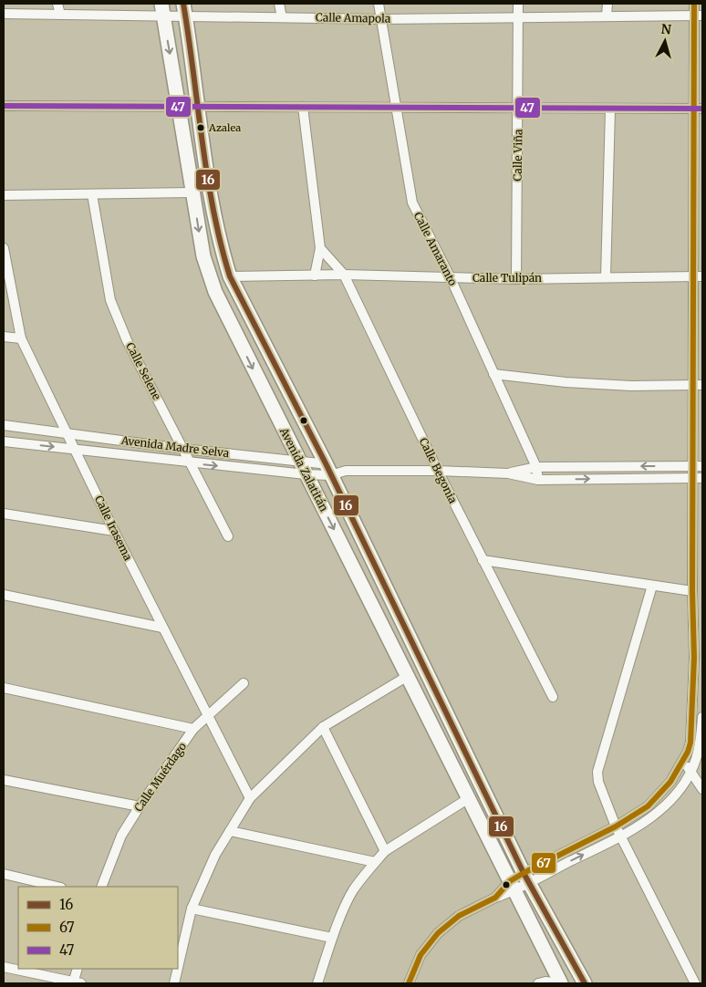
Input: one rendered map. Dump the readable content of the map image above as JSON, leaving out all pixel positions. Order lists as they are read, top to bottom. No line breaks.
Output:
{"streets":{"street":["Calle Amapola","Calle Viña","Calle Amaranto","Calle Tulipán","Calle Selene","Avenida Madre Selva","Avenida Zalatitán","Calle Begonia","Calle Irasema","Calle Muérdago"]},"crossings":[["Calle Amapola","Calle Viña"],["Calle Amapola","Calle Amaranto"],["Calle Amapola","Avenida Zalatitán"],["Calle Viña","Calle Tulipán"],["Calle Amaranto","Calle Tulipán"],["Calle Amaranto","Avenida Madre Selva"],["Calle Tulipán","Avenida Zalatitán"],["Calle Tulipán","Calle Begonia"],["Calle Selene","Avenida Madre Selva"],["Avenida Madre Selva","Avenida Zalatitán"],["Avenida Madre Selva","Calle Begonia"],["Avenida Madre Selva","Calle Irasema"],["Calle Irasema","Calle Muérdago"]],"places":["Azalea"],"lines":["transit line 16","transit line 67","transit line 47"],"legend":["16","67","47"],"north":"top"}
